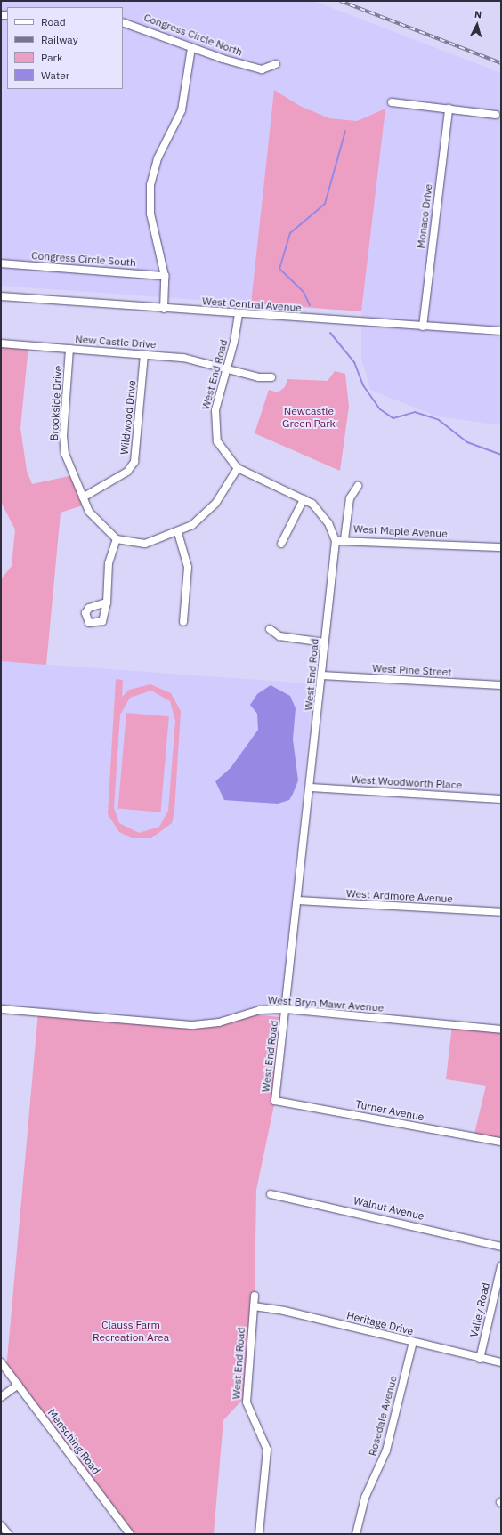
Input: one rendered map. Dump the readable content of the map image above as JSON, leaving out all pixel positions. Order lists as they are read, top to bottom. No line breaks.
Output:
{"streets":{"street":["Congress Circle North","Monaco Drive","Congress Circle South","West Central Avenue","New Castle Drive","West End Road","Brookside Drive","Wildwood Drive","West Maple Avenue","West Pine Street","West Woodworth Place","West Ardmore Avenue","West Bryn Mawr Avenue","Turner Avenue","Walnut Avenue","Valley Road","Heritage Drive","Rosedale Avenue","Mensching Road"]},"crossings":[["Monaco Drive","West Central Avenue"],["West Central Avenue","West End Road"],["New Castle Drive","West End Road"],["New Castle Drive","Brookside Drive"],["New Castle Drive","Wildwood Drive"],["West End Road","West Maple Avenue"],["West End Road","West Pine Street"],["West End Road","West Woodworth Place"],["West End Road","West Ardmore Avenue"],["West End Road","West Bryn Mawr Avenue"],["West End Road","Turner Avenue"],["West End Road","Heritage Drive"],["Brookside Drive","Wildwood Drive"],["Valley Road","Heritage Drive"],["Heritage Drive","Rosedale Avenue"]],"parks":["Newcastle Green Park","Clauss Farm Recreation Area"],"legend":["Road","Railway","Park","Water"],"north":"top"}
